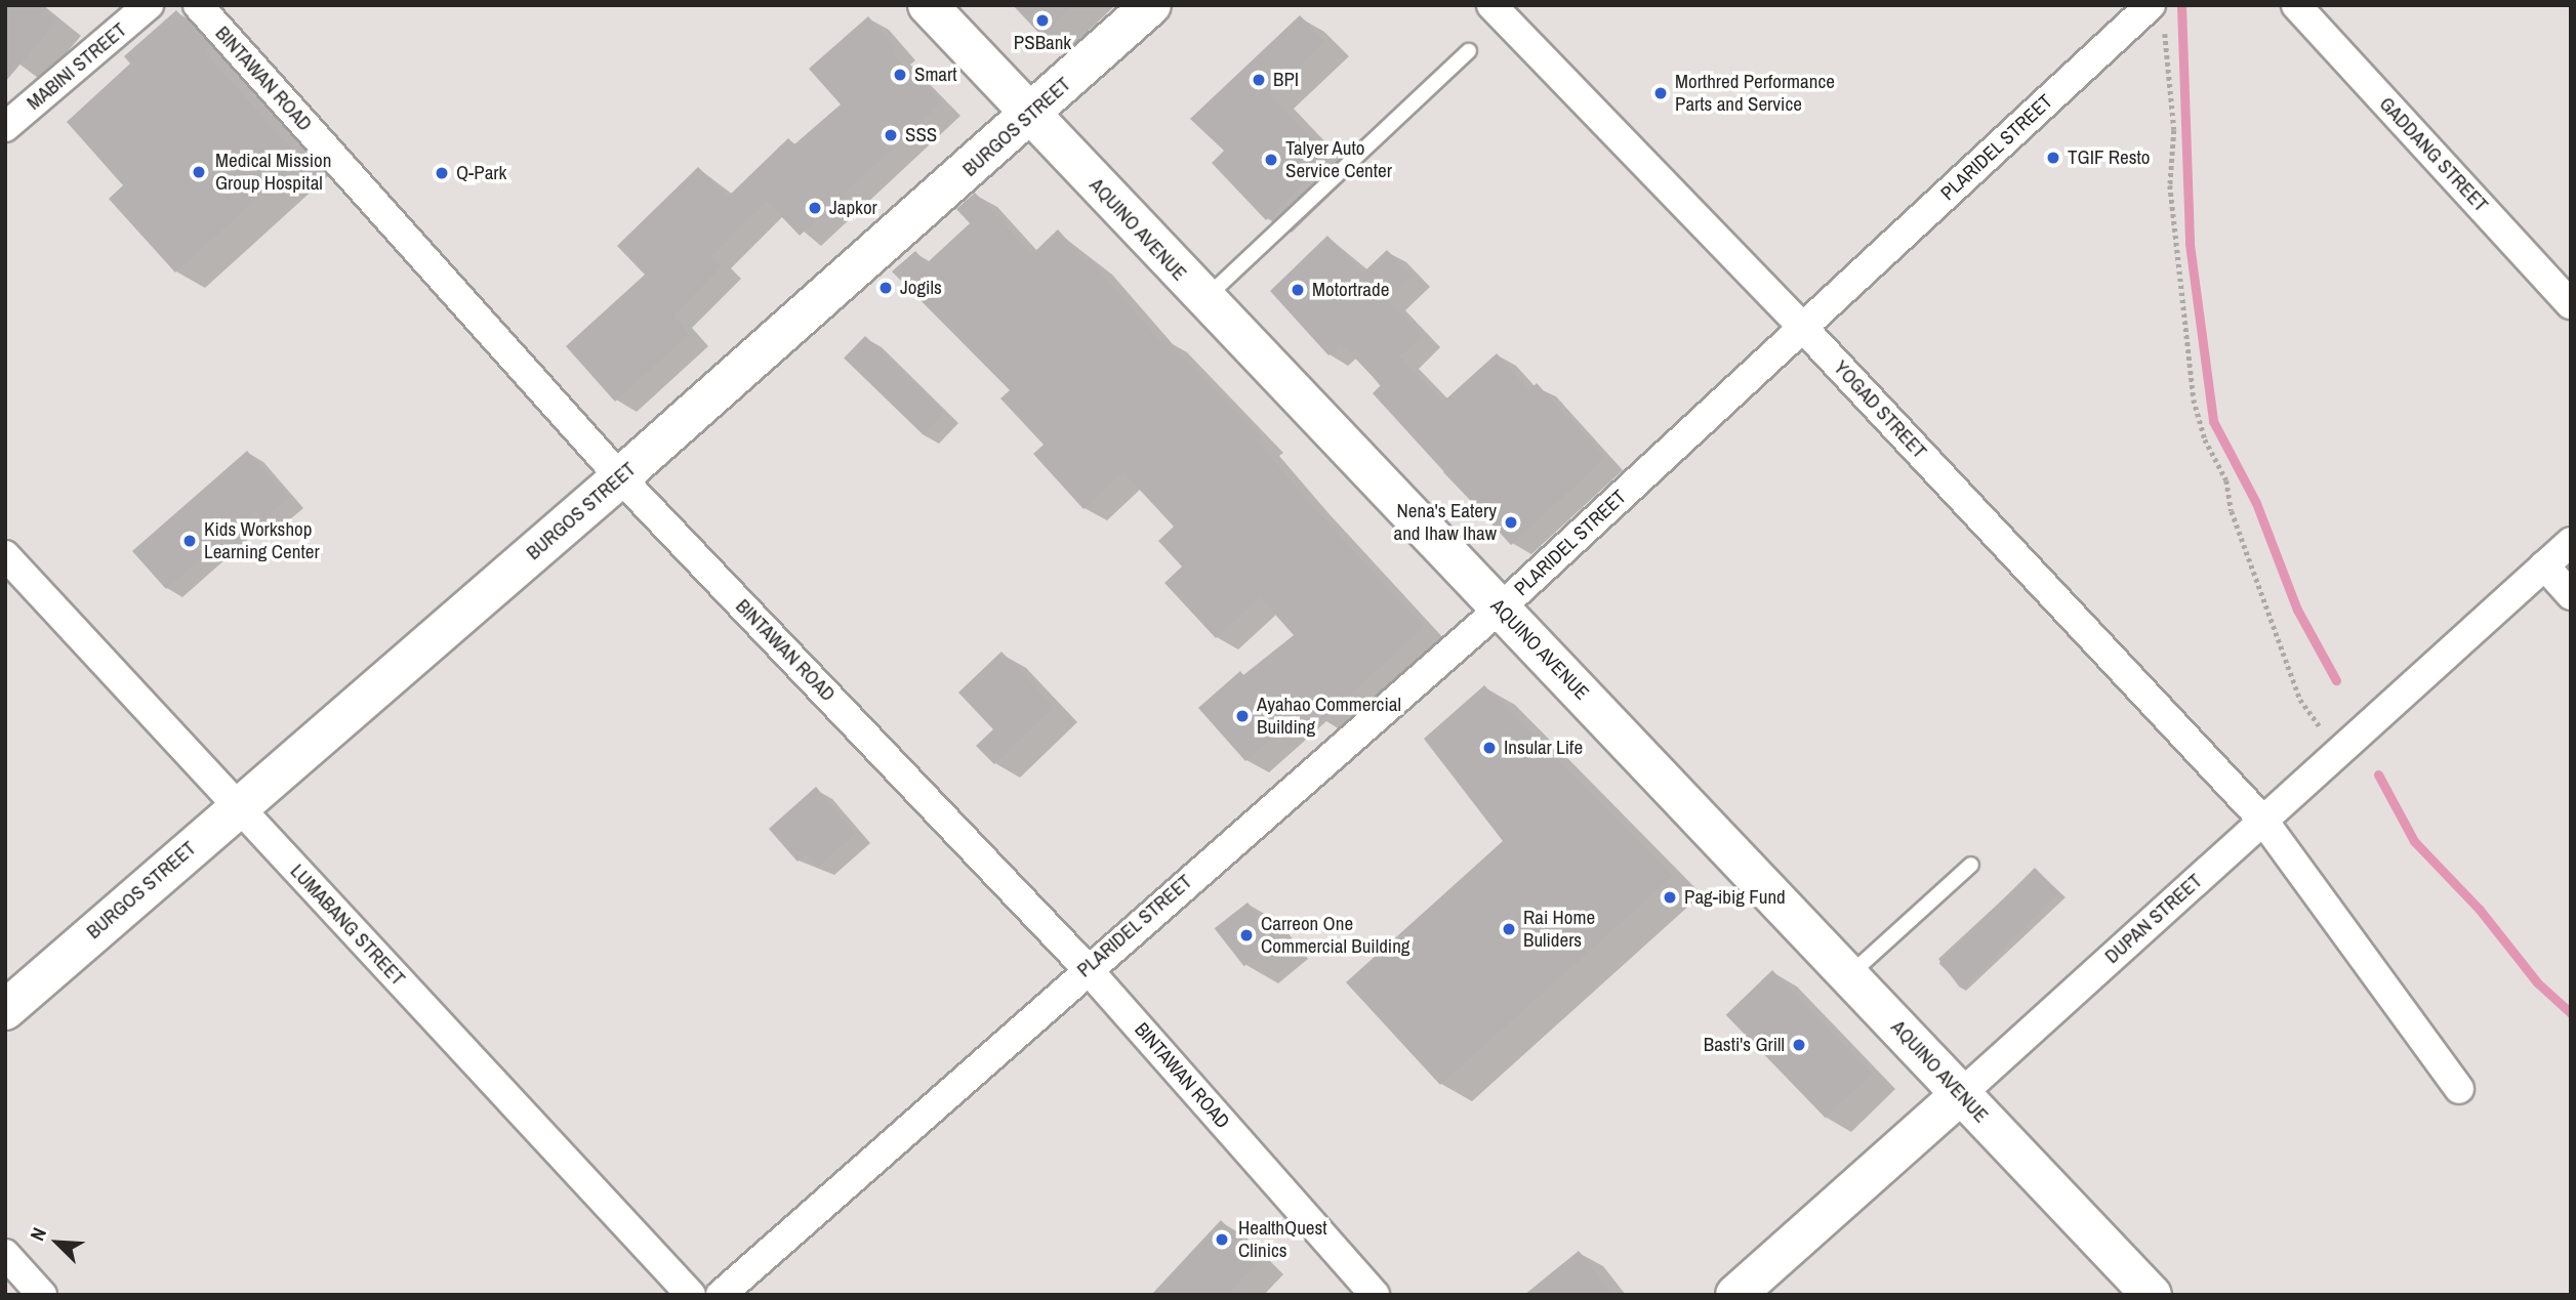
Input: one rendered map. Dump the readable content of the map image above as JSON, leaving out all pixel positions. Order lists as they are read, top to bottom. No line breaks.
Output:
{"streets":{"main road":["BURGOS STREET","AQUINO AVENUE","DUPAN STREET"],"street":["MABINI STREET","BINTAWAN ROAD","PLARIDEL STREET","GADDANG STREET","YOGAD STREET","LUMABANG STREET"]},"crossings":[["BINTAWAN ROAD","BURGOS STREET"],["BINTAWAN ROAD","PLARIDEL STREET"],["BURGOS STREET","AQUINO AVENUE"],["BURGOS STREET","LUMABANG STREET"],["PLARIDEL STREET","AQUINO AVENUE"],["PLARIDEL STREET","YOGAD STREET"],["AQUINO AVENUE","DUPAN STREET"],["YOGAD STREET","DUPAN STREET"]],"places":["PSBank","Smart","BPI","Morthred Performance Parts and Service","SSS","TGIF Resto","Talyer Auto Service Center","Medical Mission Group Hospital","Q-Park","Japkor","Jogils","Motortrade","Nena's Eatery and Ihaw Ihaw","Kids Workshop Learning Center","Ayahao Commercial Building","Insular Life","Pag-ibig Fund","Rai Home Buliders","Carreon One Commercial Building","Basti's Grill","HealthQuest Clinics"],"north":"top left"}
